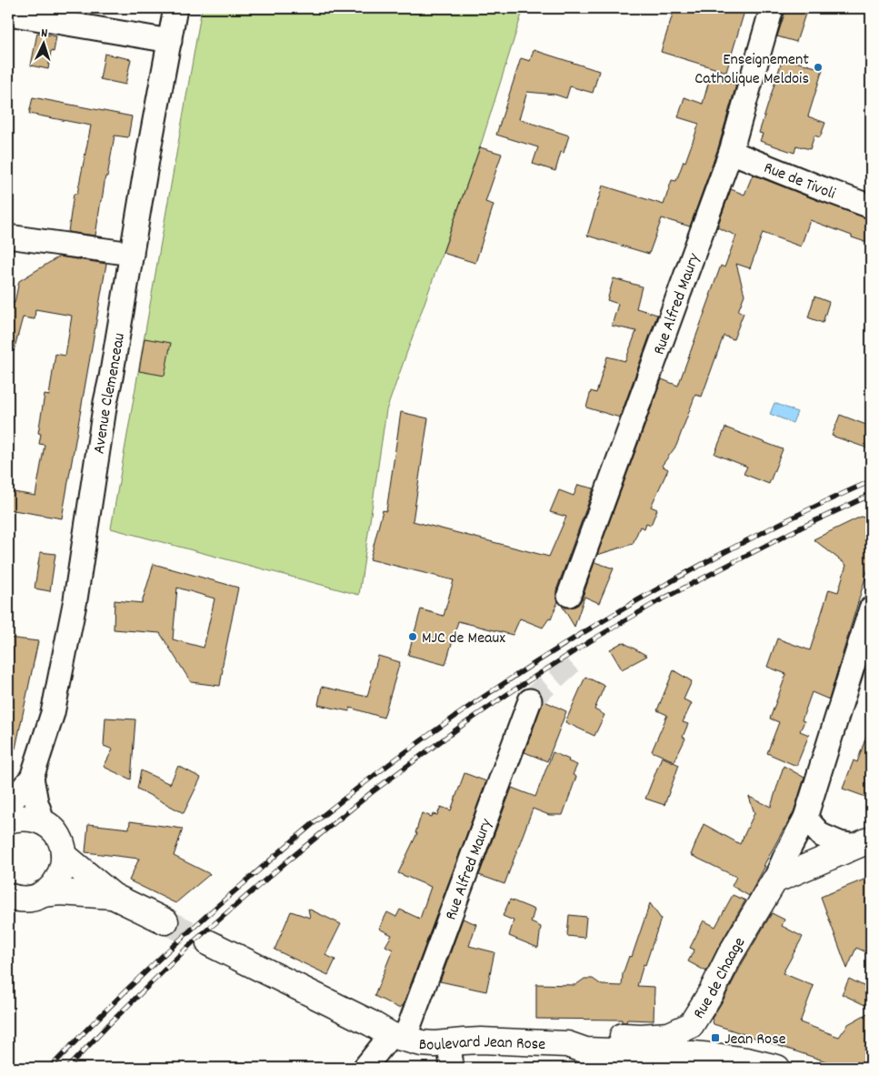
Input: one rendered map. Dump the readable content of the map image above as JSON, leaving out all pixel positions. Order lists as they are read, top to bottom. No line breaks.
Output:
{"streets":{"main road":["Rue de Chaage","Boulevard Jean Rose"],"street":["Rue de Tivoli","Rue Alfred Maury","Avenue Clemenceau"]},"crossings":[["Rue de Tivoli","Rue Alfred Maury"],["Rue Alfred Maury","Boulevard Jean Rose"],["Rue de Chaage","Boulevard Jean Rose"]],"places":{"other":["Enseignement Catholique Meldois","MJC de Meaux"],"transit":["Jean Rose"]},"north":"top"}
